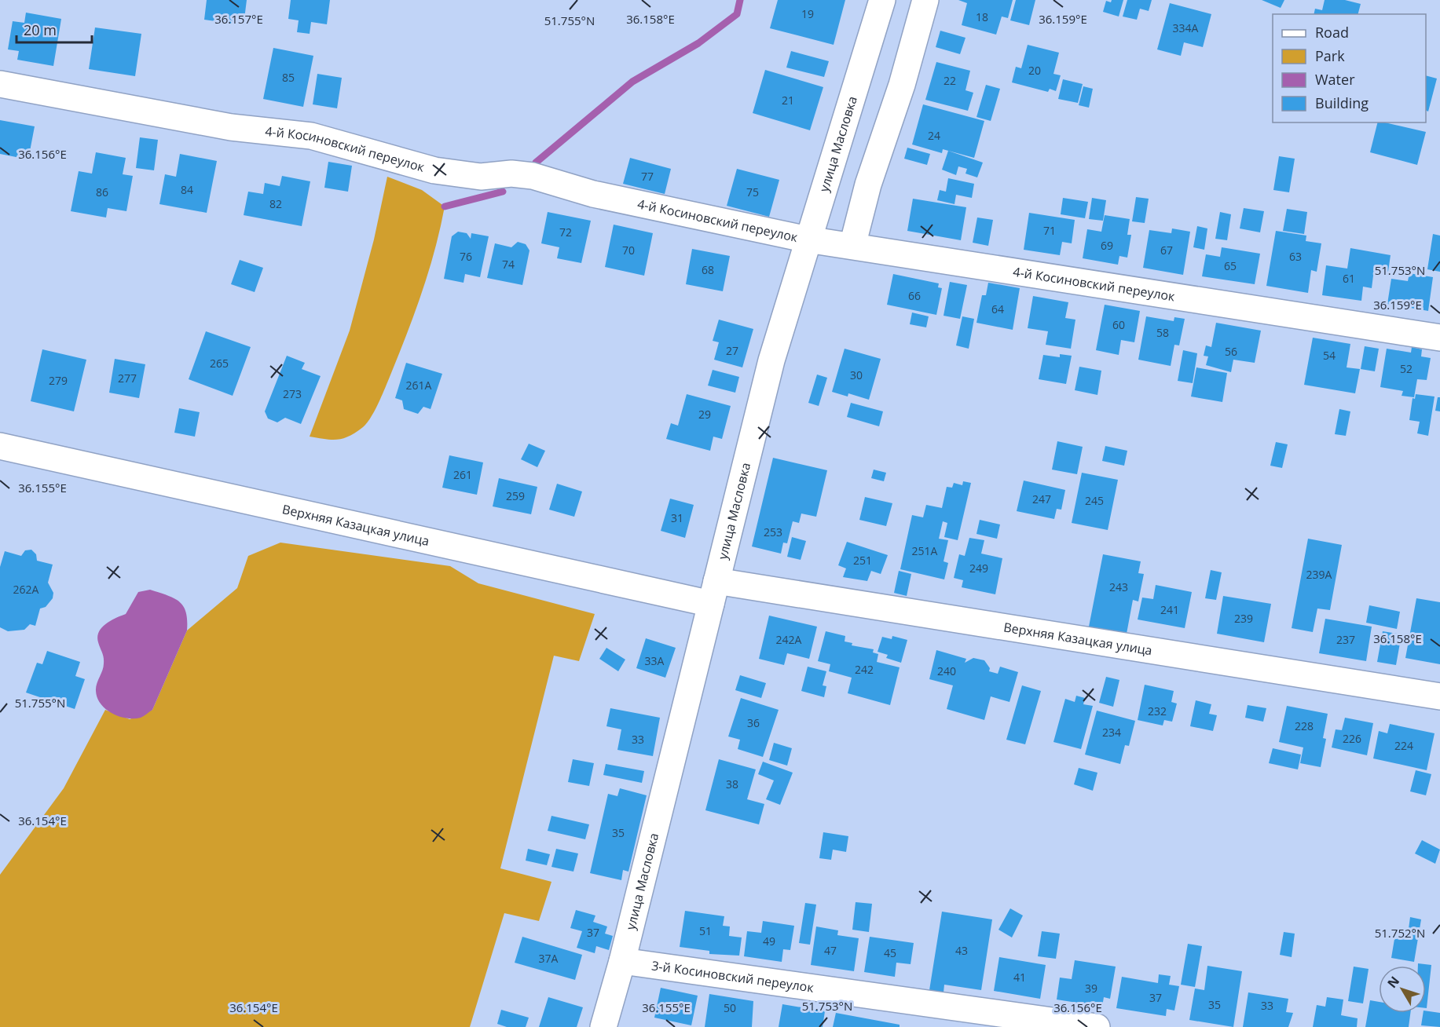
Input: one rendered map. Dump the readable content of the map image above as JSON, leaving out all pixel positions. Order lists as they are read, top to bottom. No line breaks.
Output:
{"streets":{"street":["улица Масловка","4-й Косиновский переулок","Верхняя Казацкая улица","3-й Косиновский переулок"]},"crossings":[["улица Масловка","4-й Косиновский переулок"],["улица Масловка","Верхняя Казацкая улица"],["улица Масловка","3-й Косиновский переулок"]],"house_numbers":["19","18","334А","20","85","22","21","24","77","84","86","75","82","71","72","69","70","67","76","63","74","65","68","61","66","64","60","58","27","56","54","265","52","30","277","279","261А","273","29","261","259","247","245","31","253","251А","251","249","239А","243","262А","241","239","242А","237","33А","242","240","232","36","228","234","226","33","224","38","35","51","37","49","47","43","45","37А","41","39","37","35","33","50"],"legend":["Road","Park","Water","Building"],"scale_bar":"20 m","north":"top left","coordinates":["36.159°E","36.157°E","36.158°E","51.755°N","36.156°E","51.753°N","36.155°E","36.154°E","51.752°N"]}
